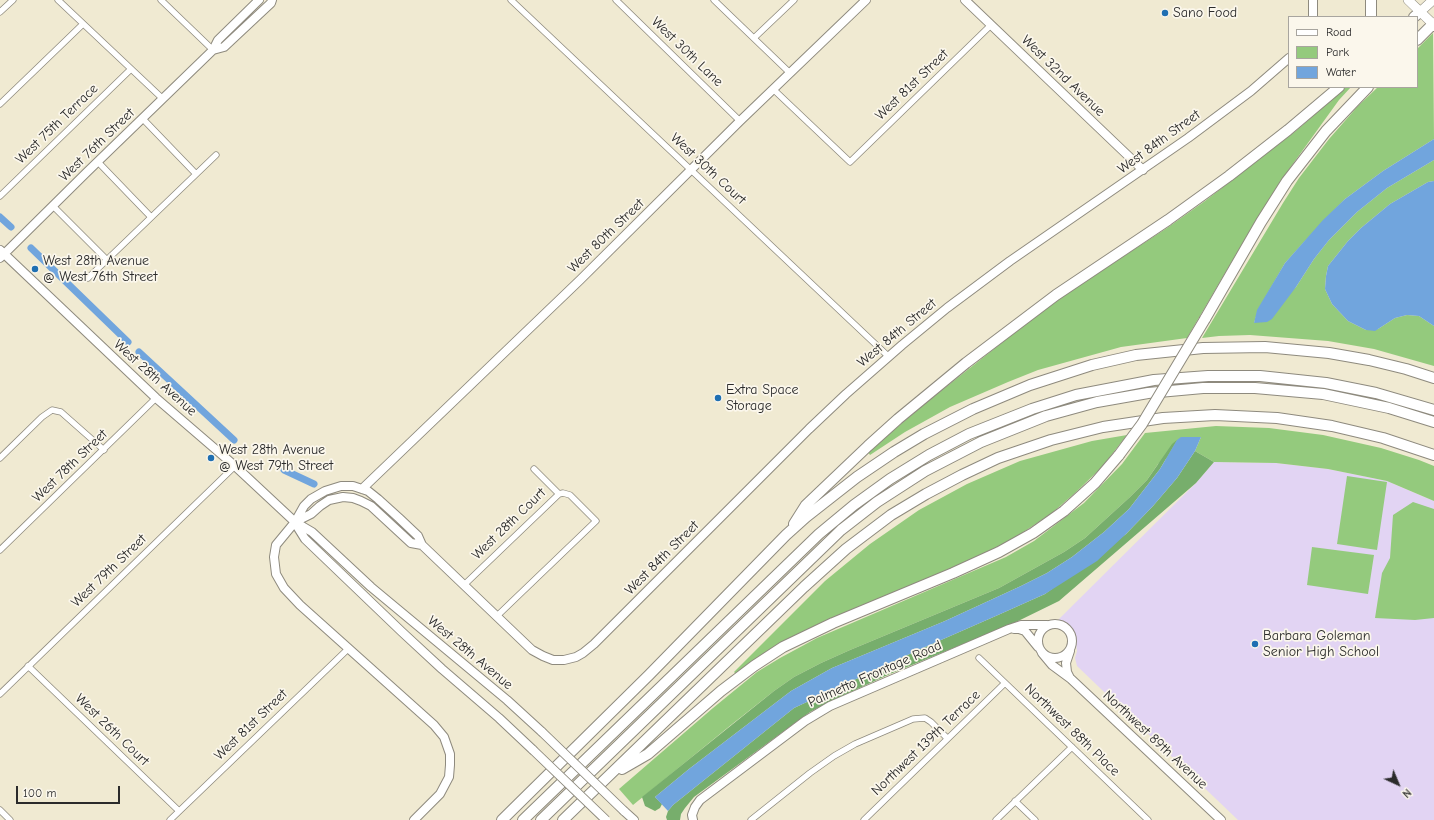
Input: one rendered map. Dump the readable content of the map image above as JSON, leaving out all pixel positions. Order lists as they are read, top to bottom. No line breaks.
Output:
{"streets":{"street":["West 30th Lane","West 32nd Avenue","West 81st Street","West 75th Terrace","West 84th Street","West 76th Street","West 30th Court","West 80th Street","West 28th Avenue","West 78th Street","West 28th Court","West 79th Street","Palmetto Frontage Road","West 26th Court","Northwest 88th Place","Northwest 89th Avenue","Northwest 139th Terrace"]},"crossings":[["West 30th Lane","West 80th Street"],["West 32nd Avenue","West 81st Street"],["West 32nd Avenue","West 84th Street"],["West 81st Street","West 80th Street"],["West 81st Street","West 26th Court"],["West 84th Street","West 30th Court"],["West 84th Street","West 28th Court"],["West 76th Street","West 28th Avenue"],["West 30th Court","West 80th Street"],["West 28th Avenue","West 78th Street"],["West 28th Avenue","West 79th Street"],["West 79th Street","West 26th Court"],["Palmetto Frontage Road","Northwest 89th Avenue"],["Northwest 88th Place","Northwest 139th Terrace"]],"places":["Sano Food","West 28th Avenue @ West 76th Street","Extra Space Storage","West 28th Avenue @ West 79th Street","Barbara Goleman Senior High School"],"legend":["Road","Park","Water"],"scale_bar":"100 m","north":"bottom right"}
